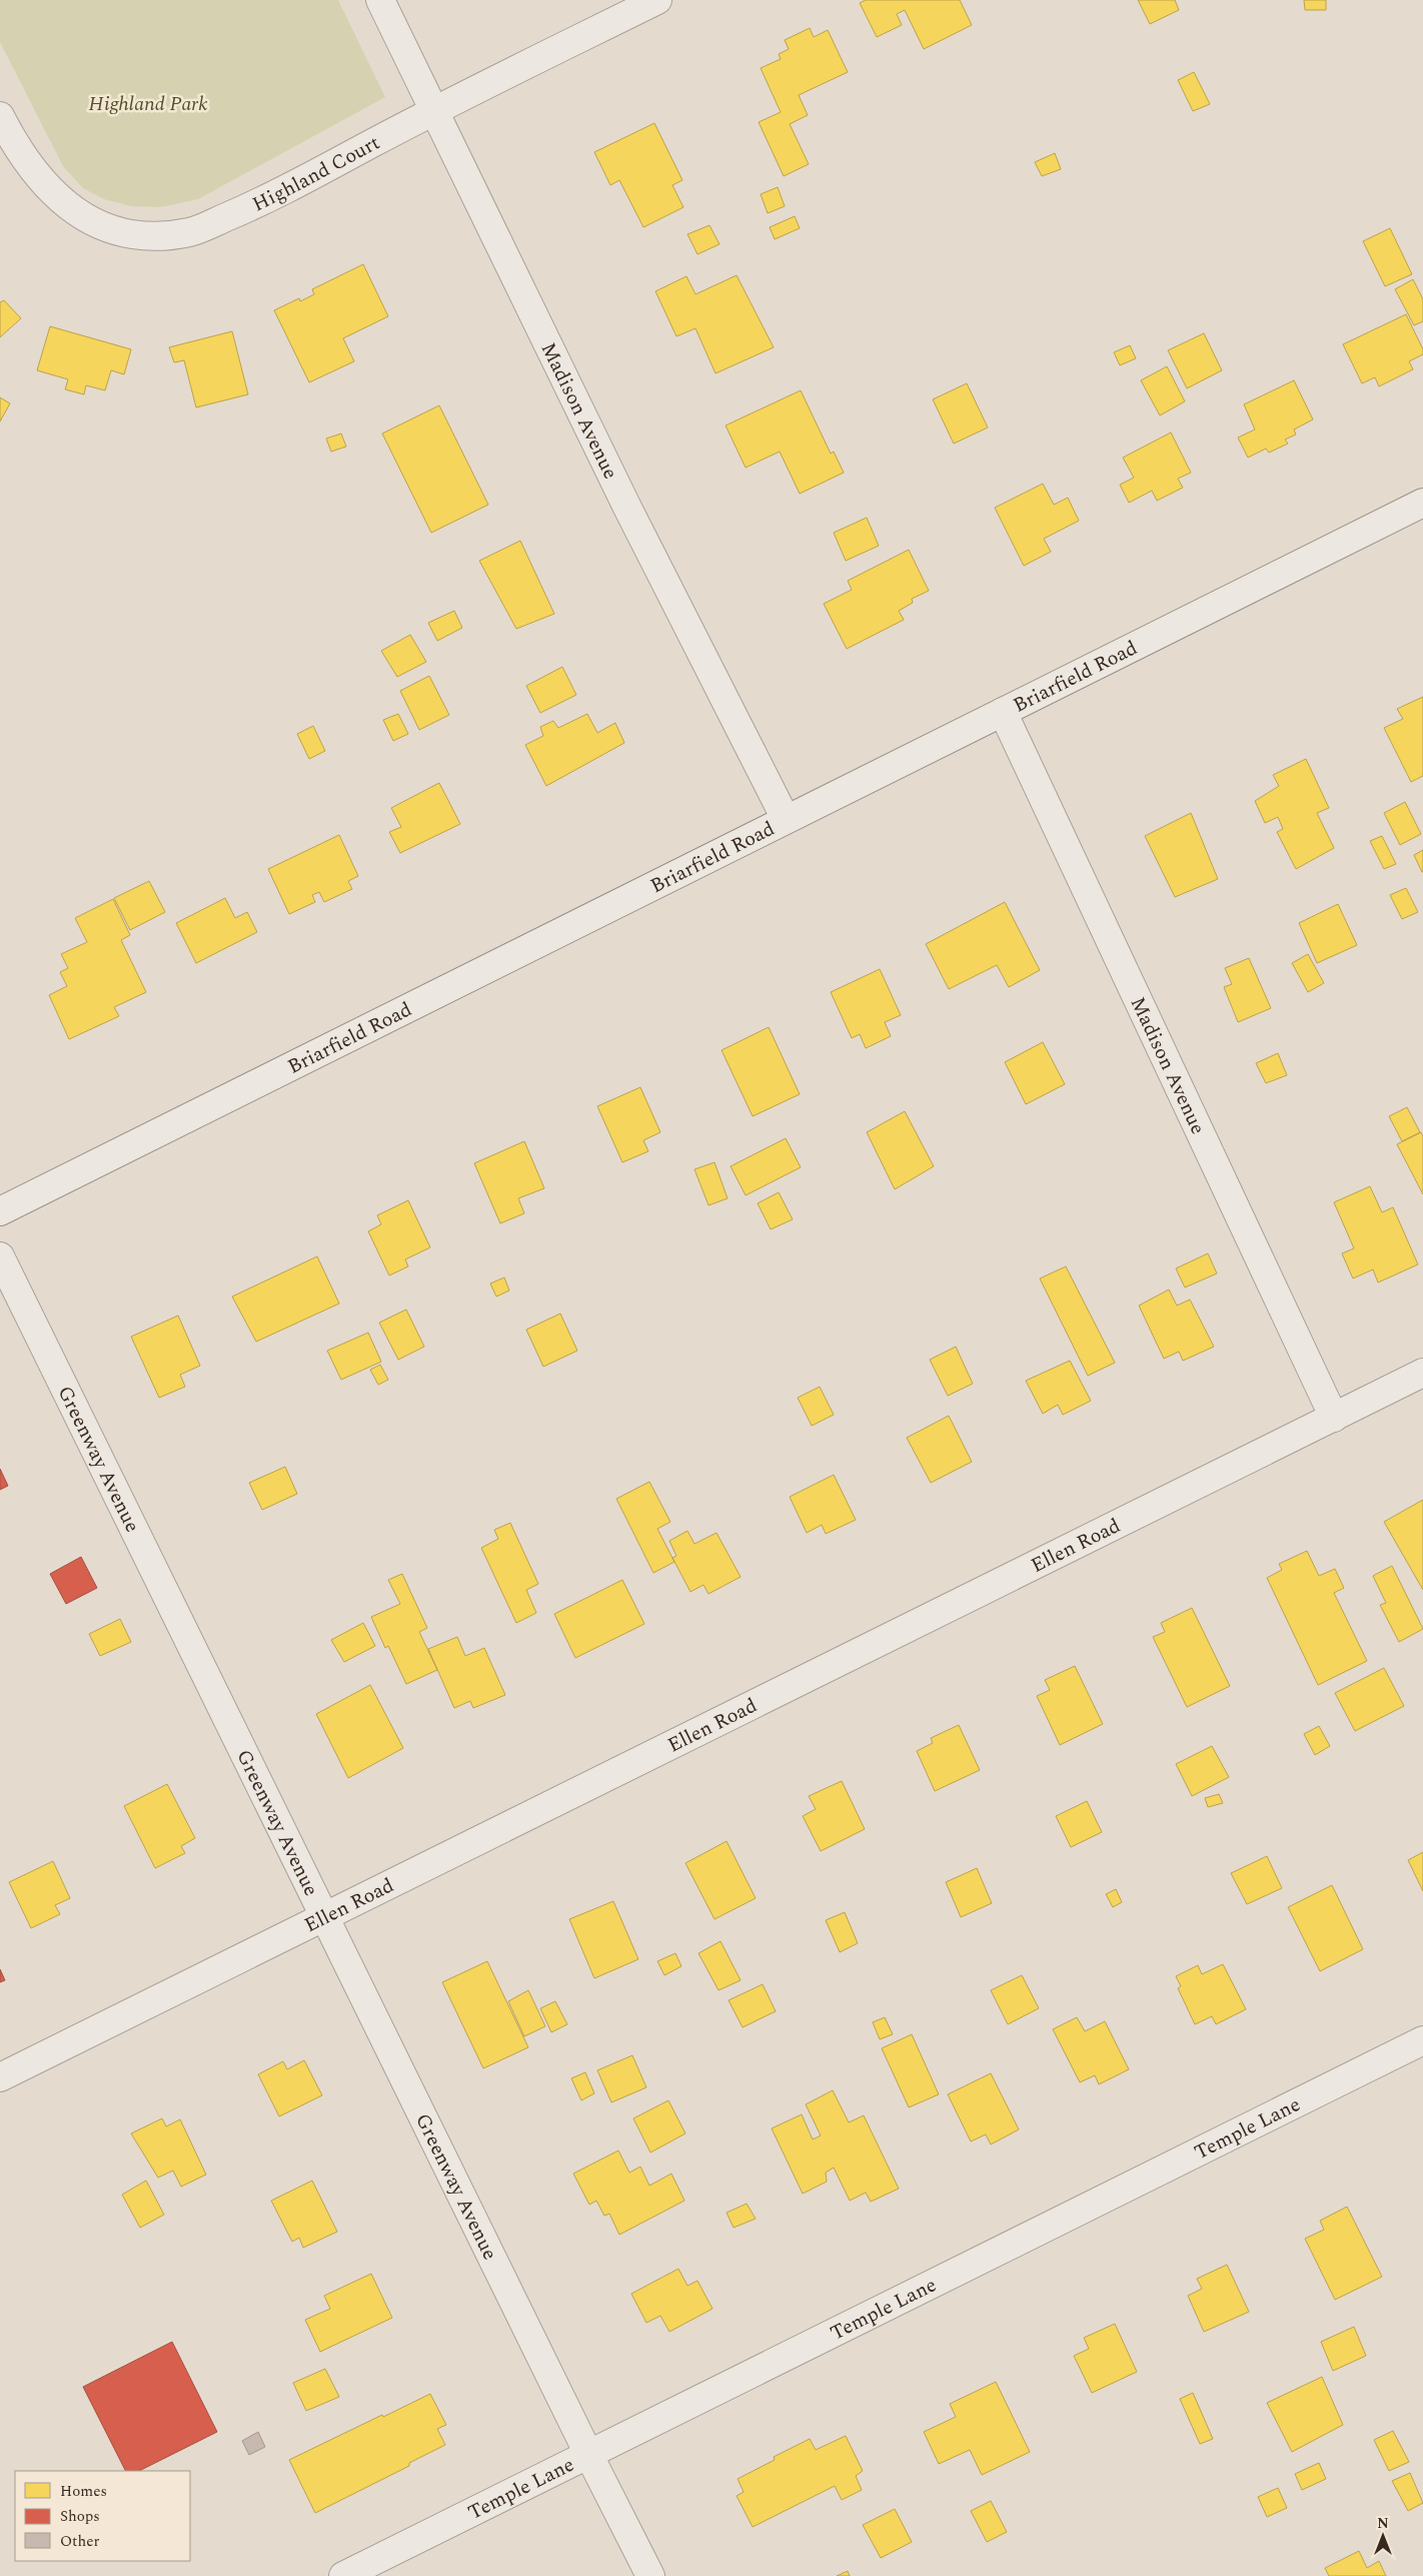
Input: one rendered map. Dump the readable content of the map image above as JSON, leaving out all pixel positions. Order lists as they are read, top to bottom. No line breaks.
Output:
{"streets":{"street":["Highland Court","Madison Avenue","Briarfield Road","Greenway Avenue","Ellen Road","Temple Lane"]},"crossings":[["Highland Court","Madison Avenue"],["Madison Avenue","Briarfield Road"],["Madison Avenue","Ellen Road"],["Greenway Avenue","Ellen Road"],["Greenway Avenue","Temple Lane"]],"parks":["Highland Park"],"legend":["Homes","Shops","Other"],"north":"top"}
